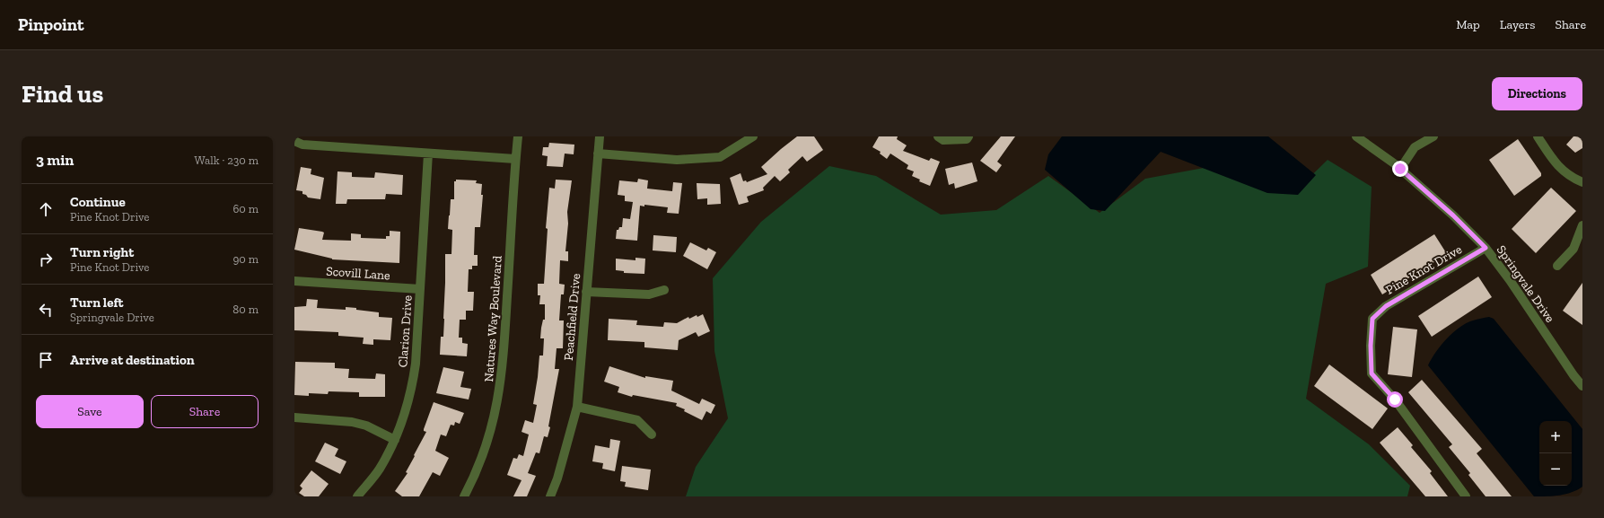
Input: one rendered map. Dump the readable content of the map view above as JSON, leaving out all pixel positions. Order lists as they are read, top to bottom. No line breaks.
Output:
{"streets":{"street":["Pine Knot Drive","Scovill Lane","Springvale Drive","Peachfield Drive","Natures Way Boulevard","Clarion Drive"]},"crossings":[["Pine Knot Drive","Springvale Drive"],["Scovill Lane","Clarion Drive"]],"page":{"header":"Pinpoint","nav":["Map","Layers","Share"],"buttons":["Directions",["Save","Share"]],"title":"Find us","heading":["3 min","Walk · 230 m"],"list":[["Continue","Pine Knot Drive","60 m"],["Turn right","Pine Knot Drive","90 m"],["Turn left","Springvale Drive","80 m"],"Arrive at destination"],"map_buttons":["+","−"]}}
